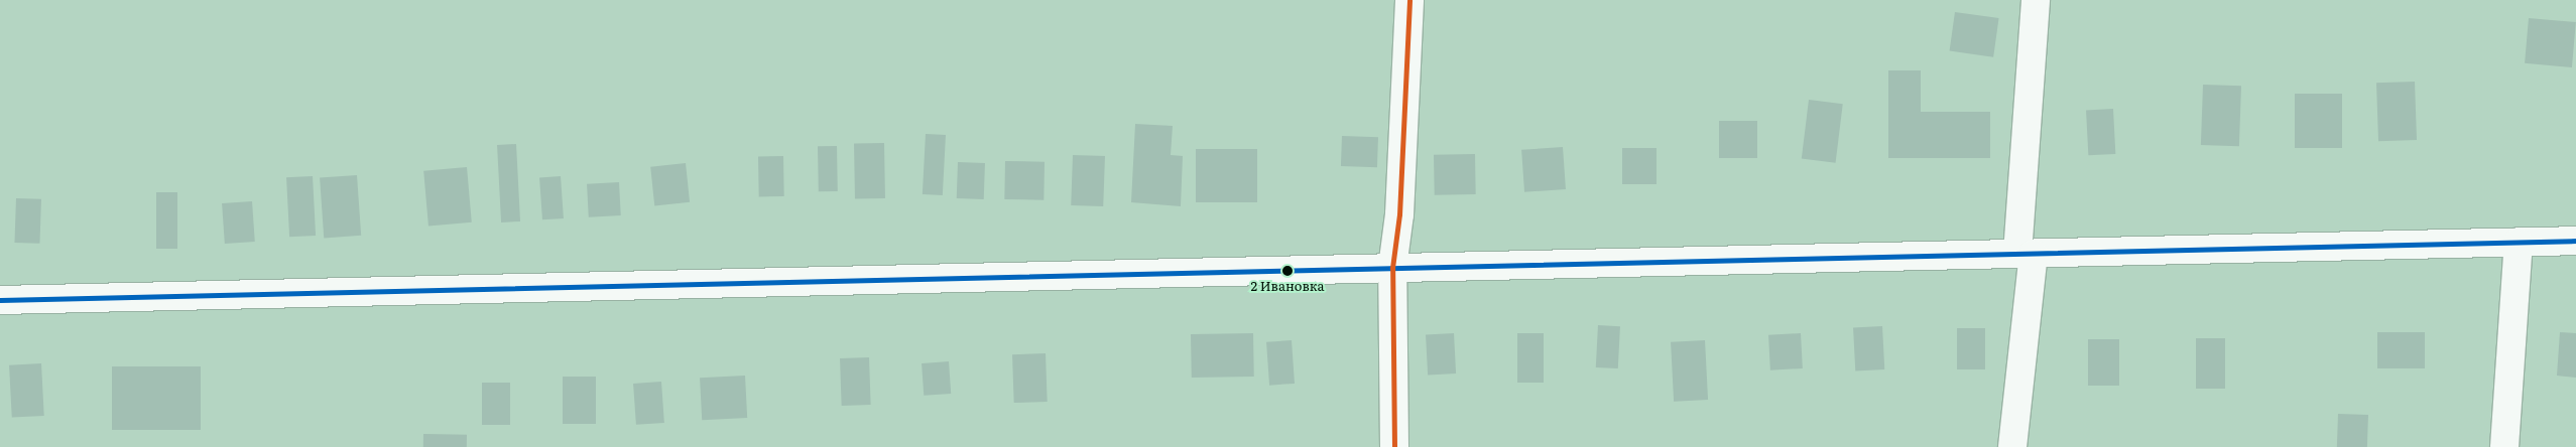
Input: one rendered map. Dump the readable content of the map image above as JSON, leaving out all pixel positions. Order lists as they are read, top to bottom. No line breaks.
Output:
{"places":["2 Ивановка"]}
